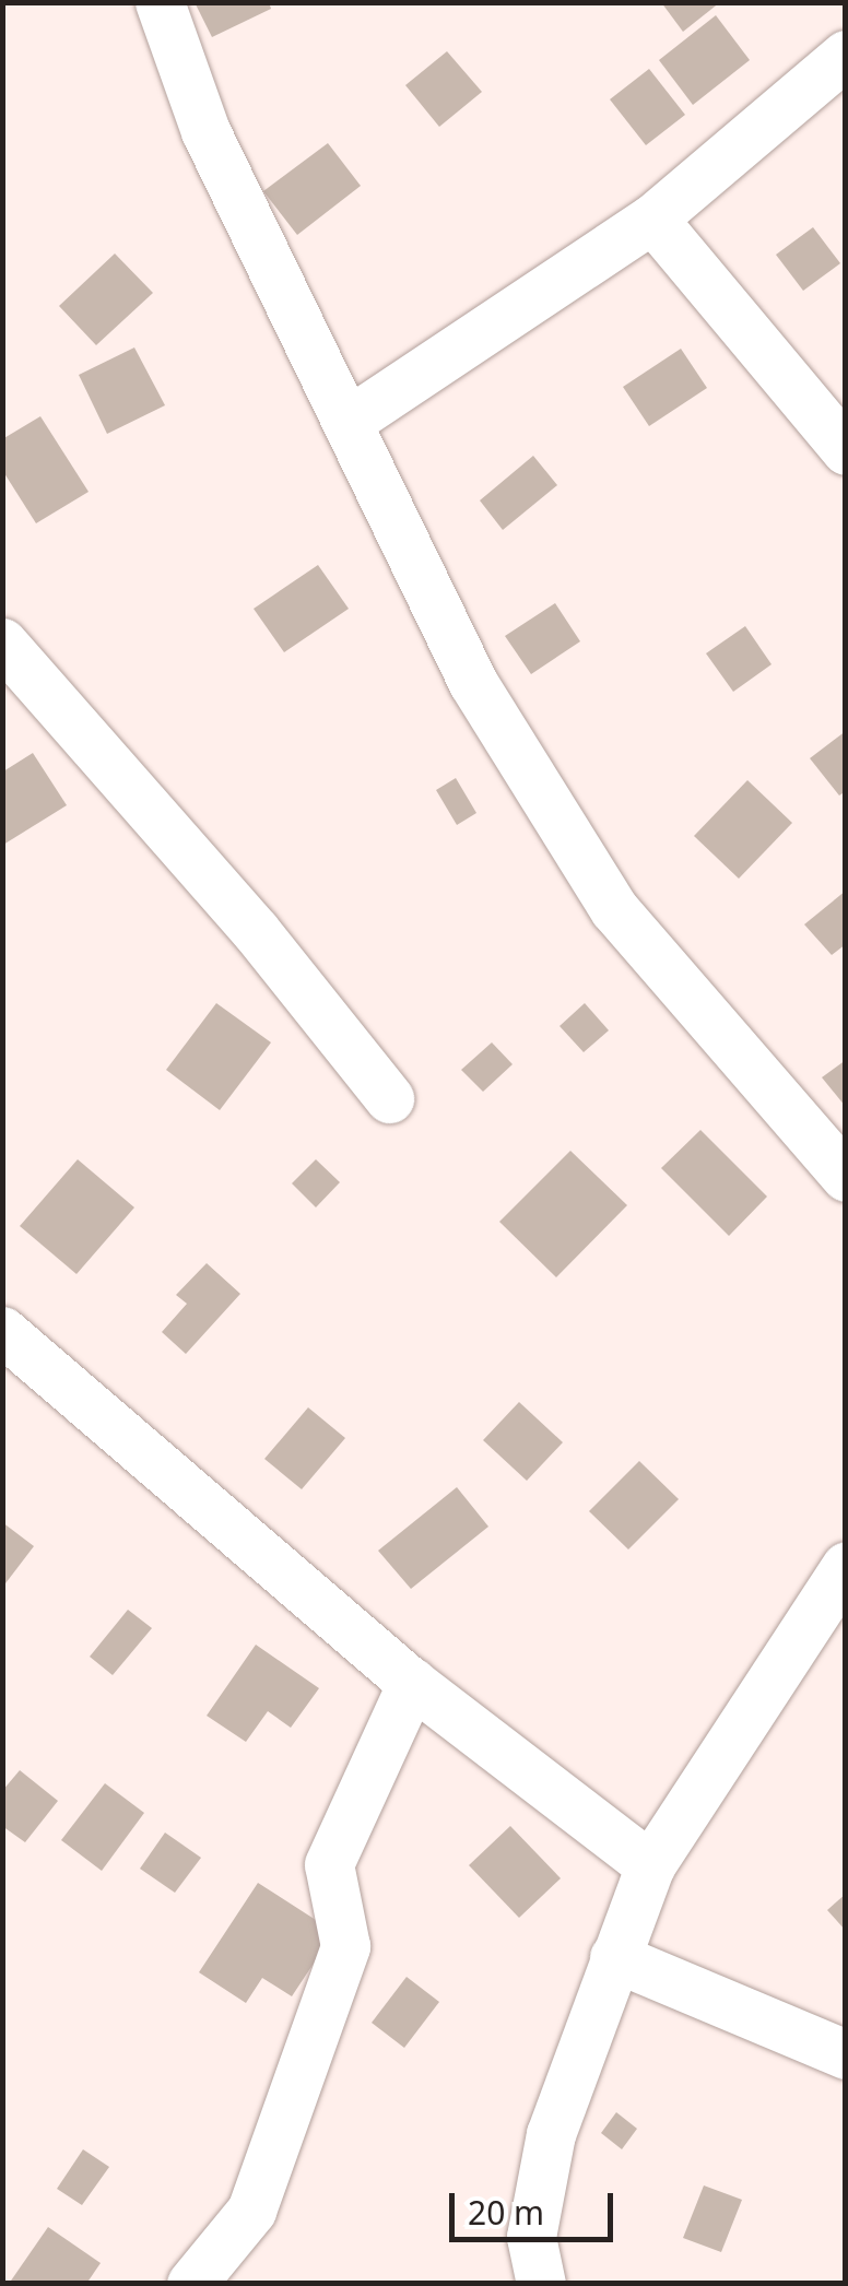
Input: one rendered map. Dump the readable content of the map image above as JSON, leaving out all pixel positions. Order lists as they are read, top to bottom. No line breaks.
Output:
{"scale_bar":"20 m"}
